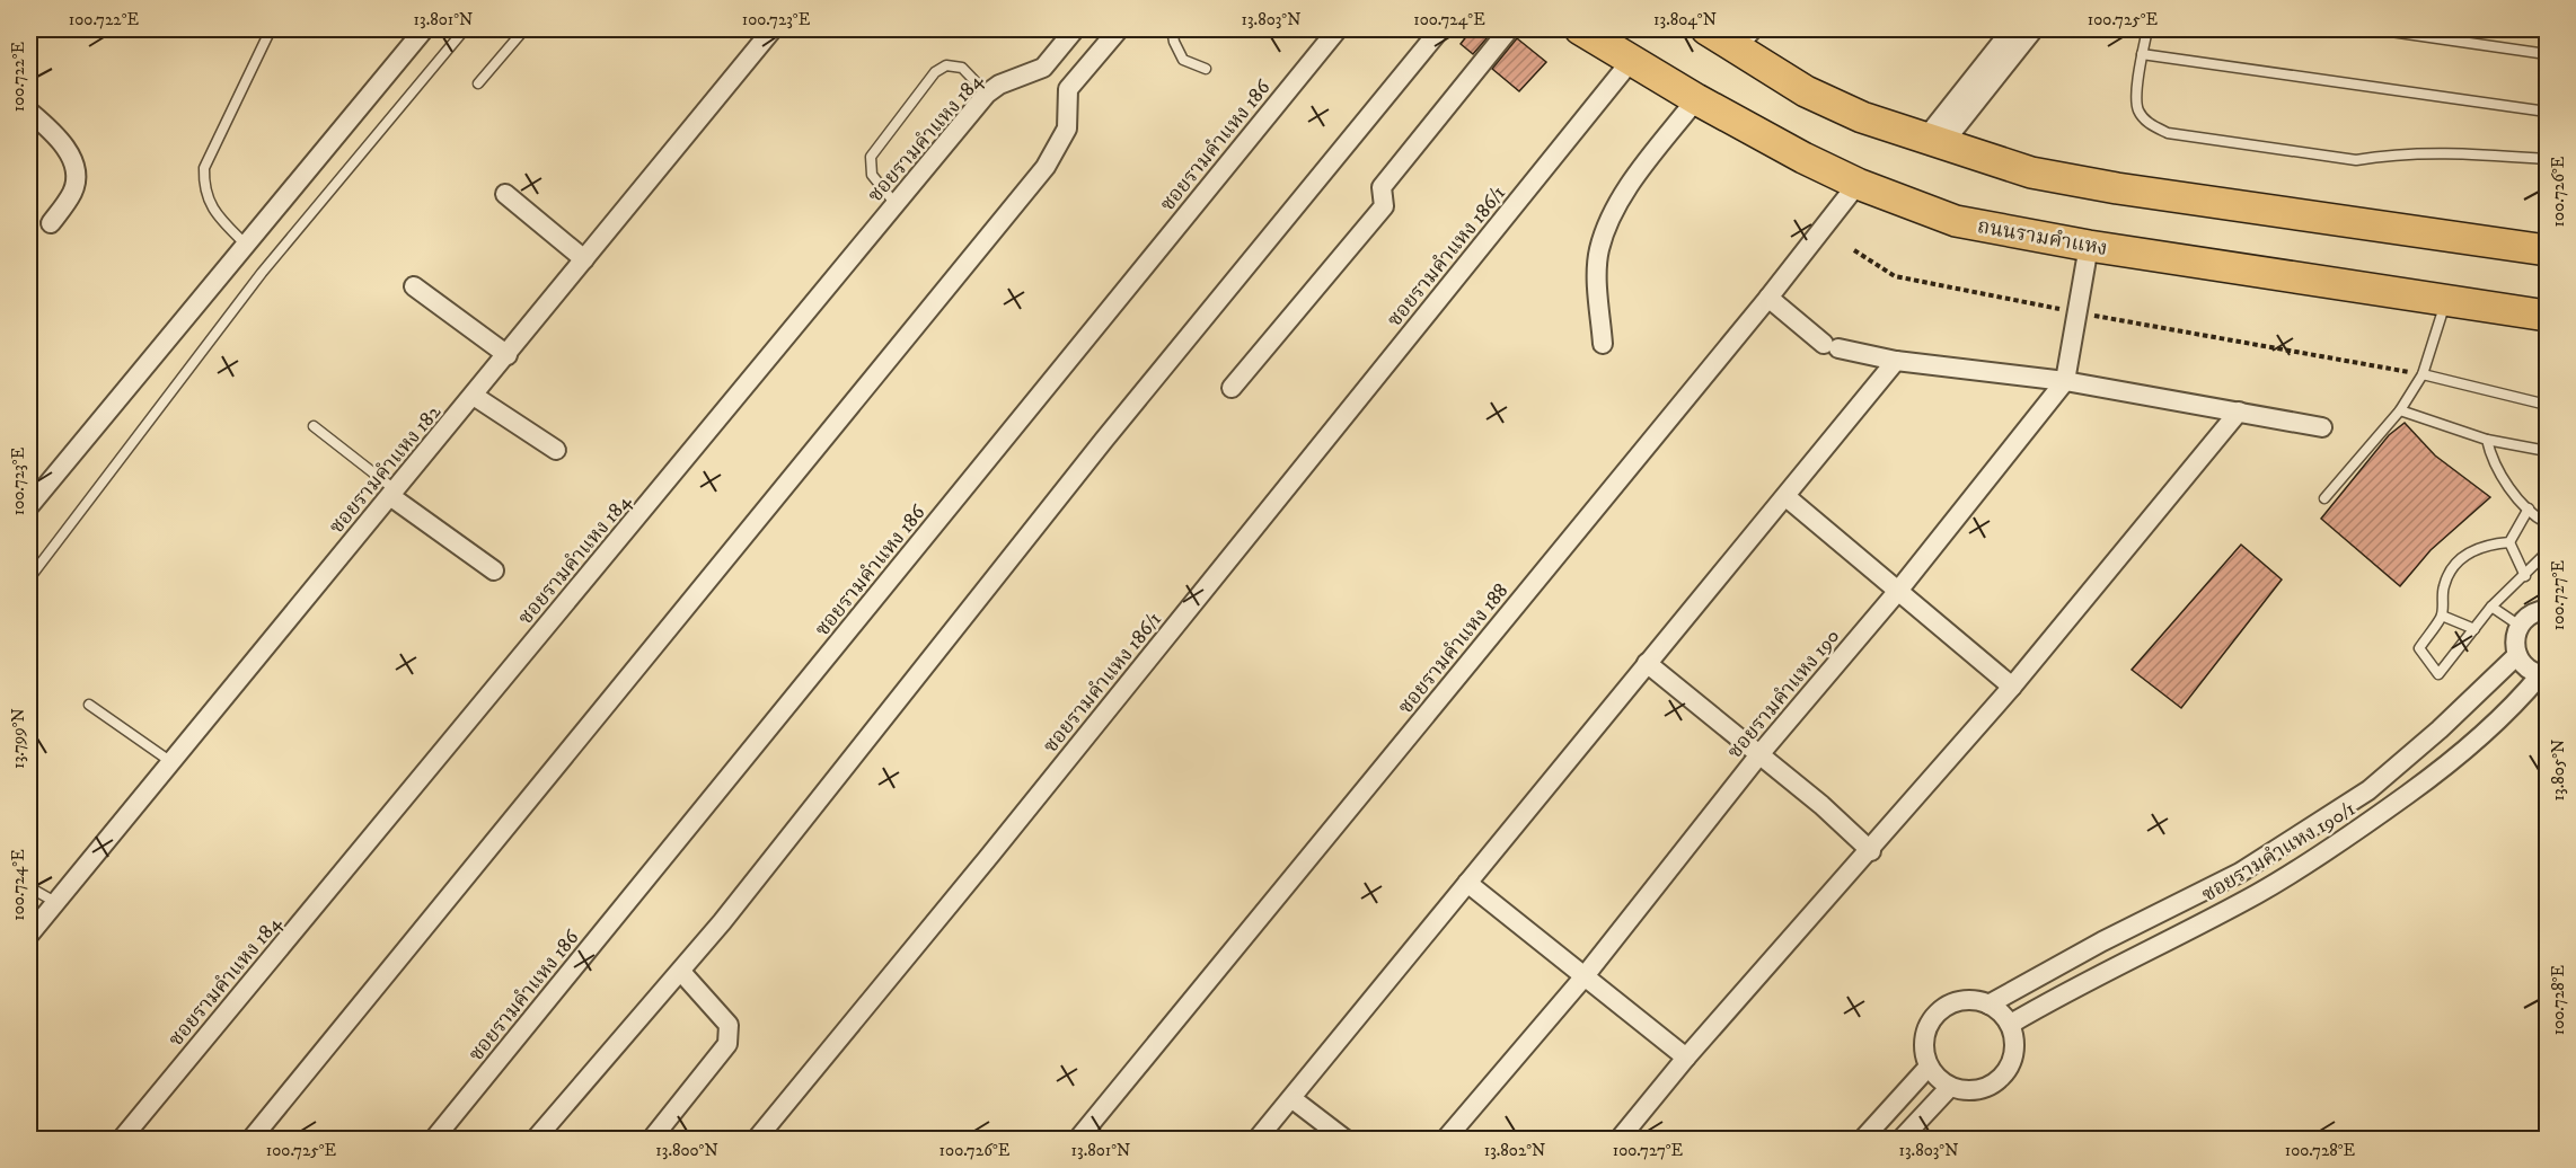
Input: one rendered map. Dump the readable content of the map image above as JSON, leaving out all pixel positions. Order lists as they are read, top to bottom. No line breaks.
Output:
{"streets":{"main road":["ถนนรามคำแหง"],"street":["ซอยรามคำแหง 184","ซอยรามคำแหง 186","ซอยรามคำแหง 186/1","ซอยรามคำแหง 182","ซอยรามคำแหง 188","ซอยรามคำแหง 190","ซอยรามคำแหง 190/1"]},"crossings":[["ถนนรามคำแหง","ซอยรามคำแหง 186/1"],["ถนนรามคำแหง","ซอยรามคำแหง 188"],["ถนนรามคำแหง","ซอยรามคำแหง 190"]],"coordinates":["100.722°E","13.801°N","100.723°E","13.803°N","100.724°E","13.804°N","100.725°E","100.726°E","100.727°E","13.799°N","13.805°N","100.728°E","13.800°N","13.802°N"]}
